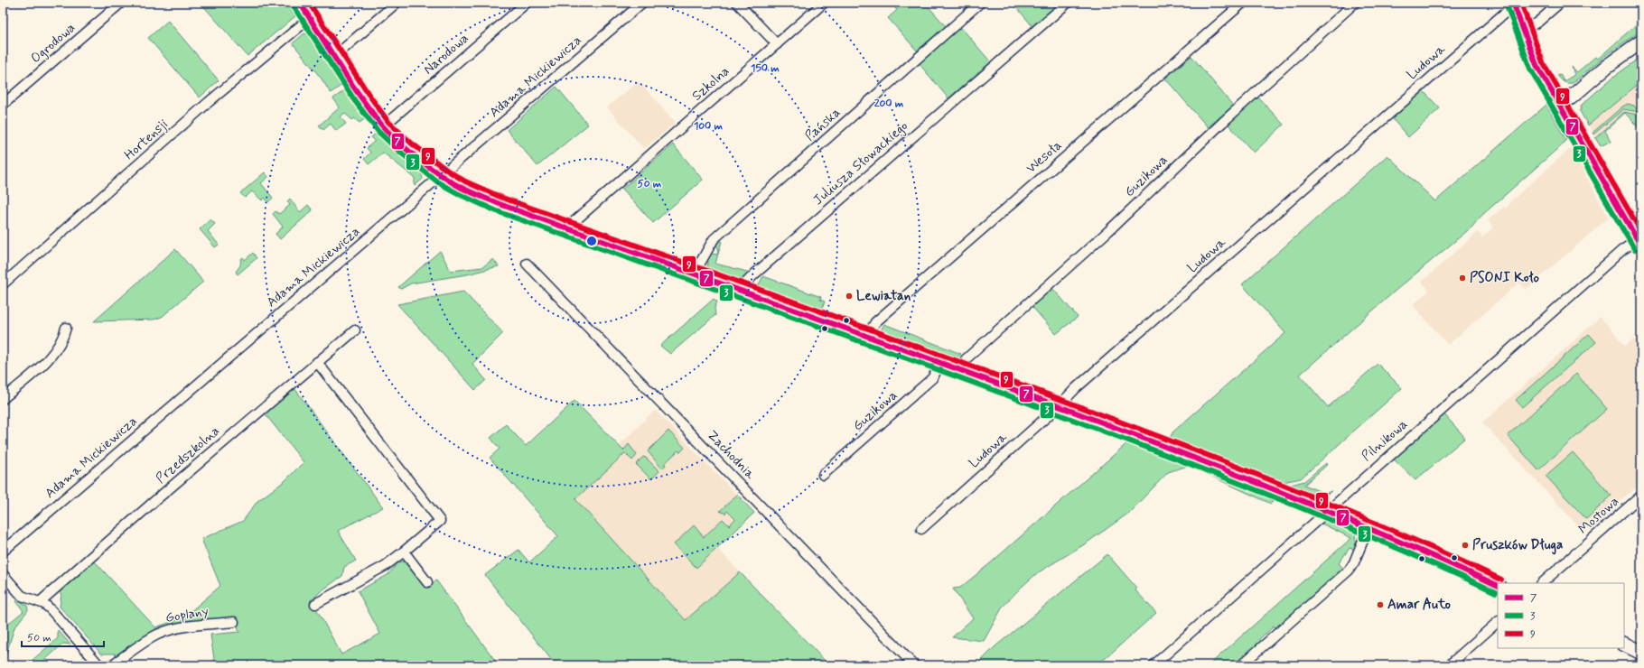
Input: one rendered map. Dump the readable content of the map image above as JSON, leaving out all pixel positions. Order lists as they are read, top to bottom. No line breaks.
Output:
{"streets":{"street":["Ogrodowa","Narodowa","Ludowa","Adama Mickiewicza","Szkolna","Pańska","Hortensji","Wesoła","Juliusza Słowackiego","Guzikowa","Pilnikowa","Przedszkolna","Zachodnia","Mostowa","Goplany"]},"places":["PSONI Koło","Lewiatan","Pruszków Długa","Amar Auto"],"lines":["transit line 7","transit line 9","transit line 3"],"legend":["7","3","9"],"scale_bar":"50 m","rings":["150 m","200 m","100 m","50 m"]}
